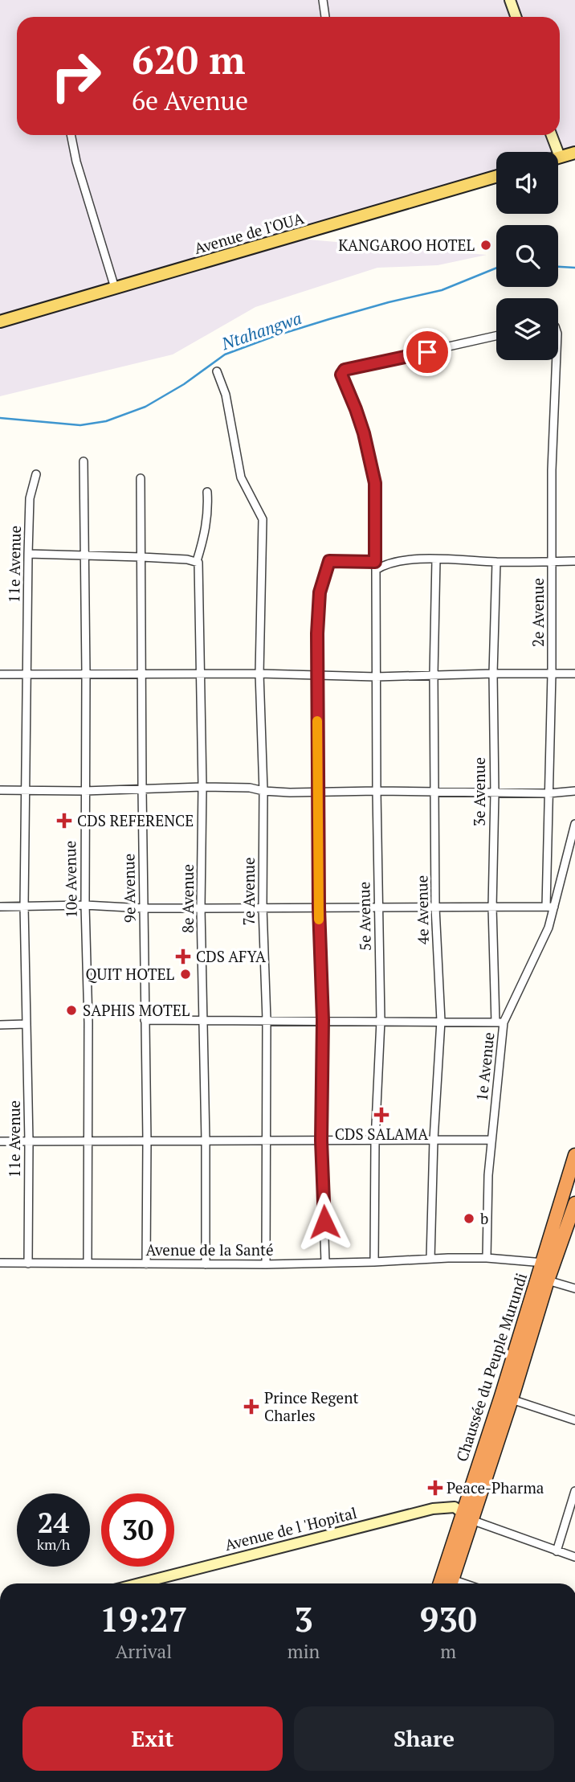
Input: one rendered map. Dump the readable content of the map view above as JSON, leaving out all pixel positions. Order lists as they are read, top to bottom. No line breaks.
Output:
{"streets":{"highway":["Chaussée du Peuple Murundi"],"main road":["Avenue de l'OUA"],"street":["11e Avenue","2e Avenue","3e Avenue","10e Avenue","9e Avenue","7e Avenue","8e Avenue","4e Avenue","5e Avenue","1e Avenue","Avenue de la Santé","Avenue de l 'Hopital"]},"crossings":[["11e Avenue","Avenue de la Santé"],["2e Avenue","1e Avenue"],["3e Avenue","1e Avenue"],["10e Avenue","Avenue de la Santé"],["9e Avenue","Avenue de la Santé"],["7e Avenue","Avenue de la Santé"],["8e Avenue","Avenue de la Santé"],["4e Avenue","Avenue de la Santé"],["5e Avenue","Avenue de la Santé"],["1e Avenue","Avenue de la Santé"],["Avenue de la Santé","Chaussée du Peuple Murundi"],["Chaussée du Peuple Murundi","Avenue de l 'Hopital"]],"water":["Ntahangwa"],"places":{"other":["KANGAROO HOTEL","QUIT HOTEL","SAPHIS MOTEL","b"],"health":["CDS REFERENCE","CDS AFYA","CDS SALAMA","Prince Regent Charles","Peace-Pharma"]},"page":{"turn":["620 m","6e Avenue"],"speed":"24 km/h","limit":"30","eta":["19:27","Arrival","3","min","930","m"],"buttons":["Exit","Share"]}}
